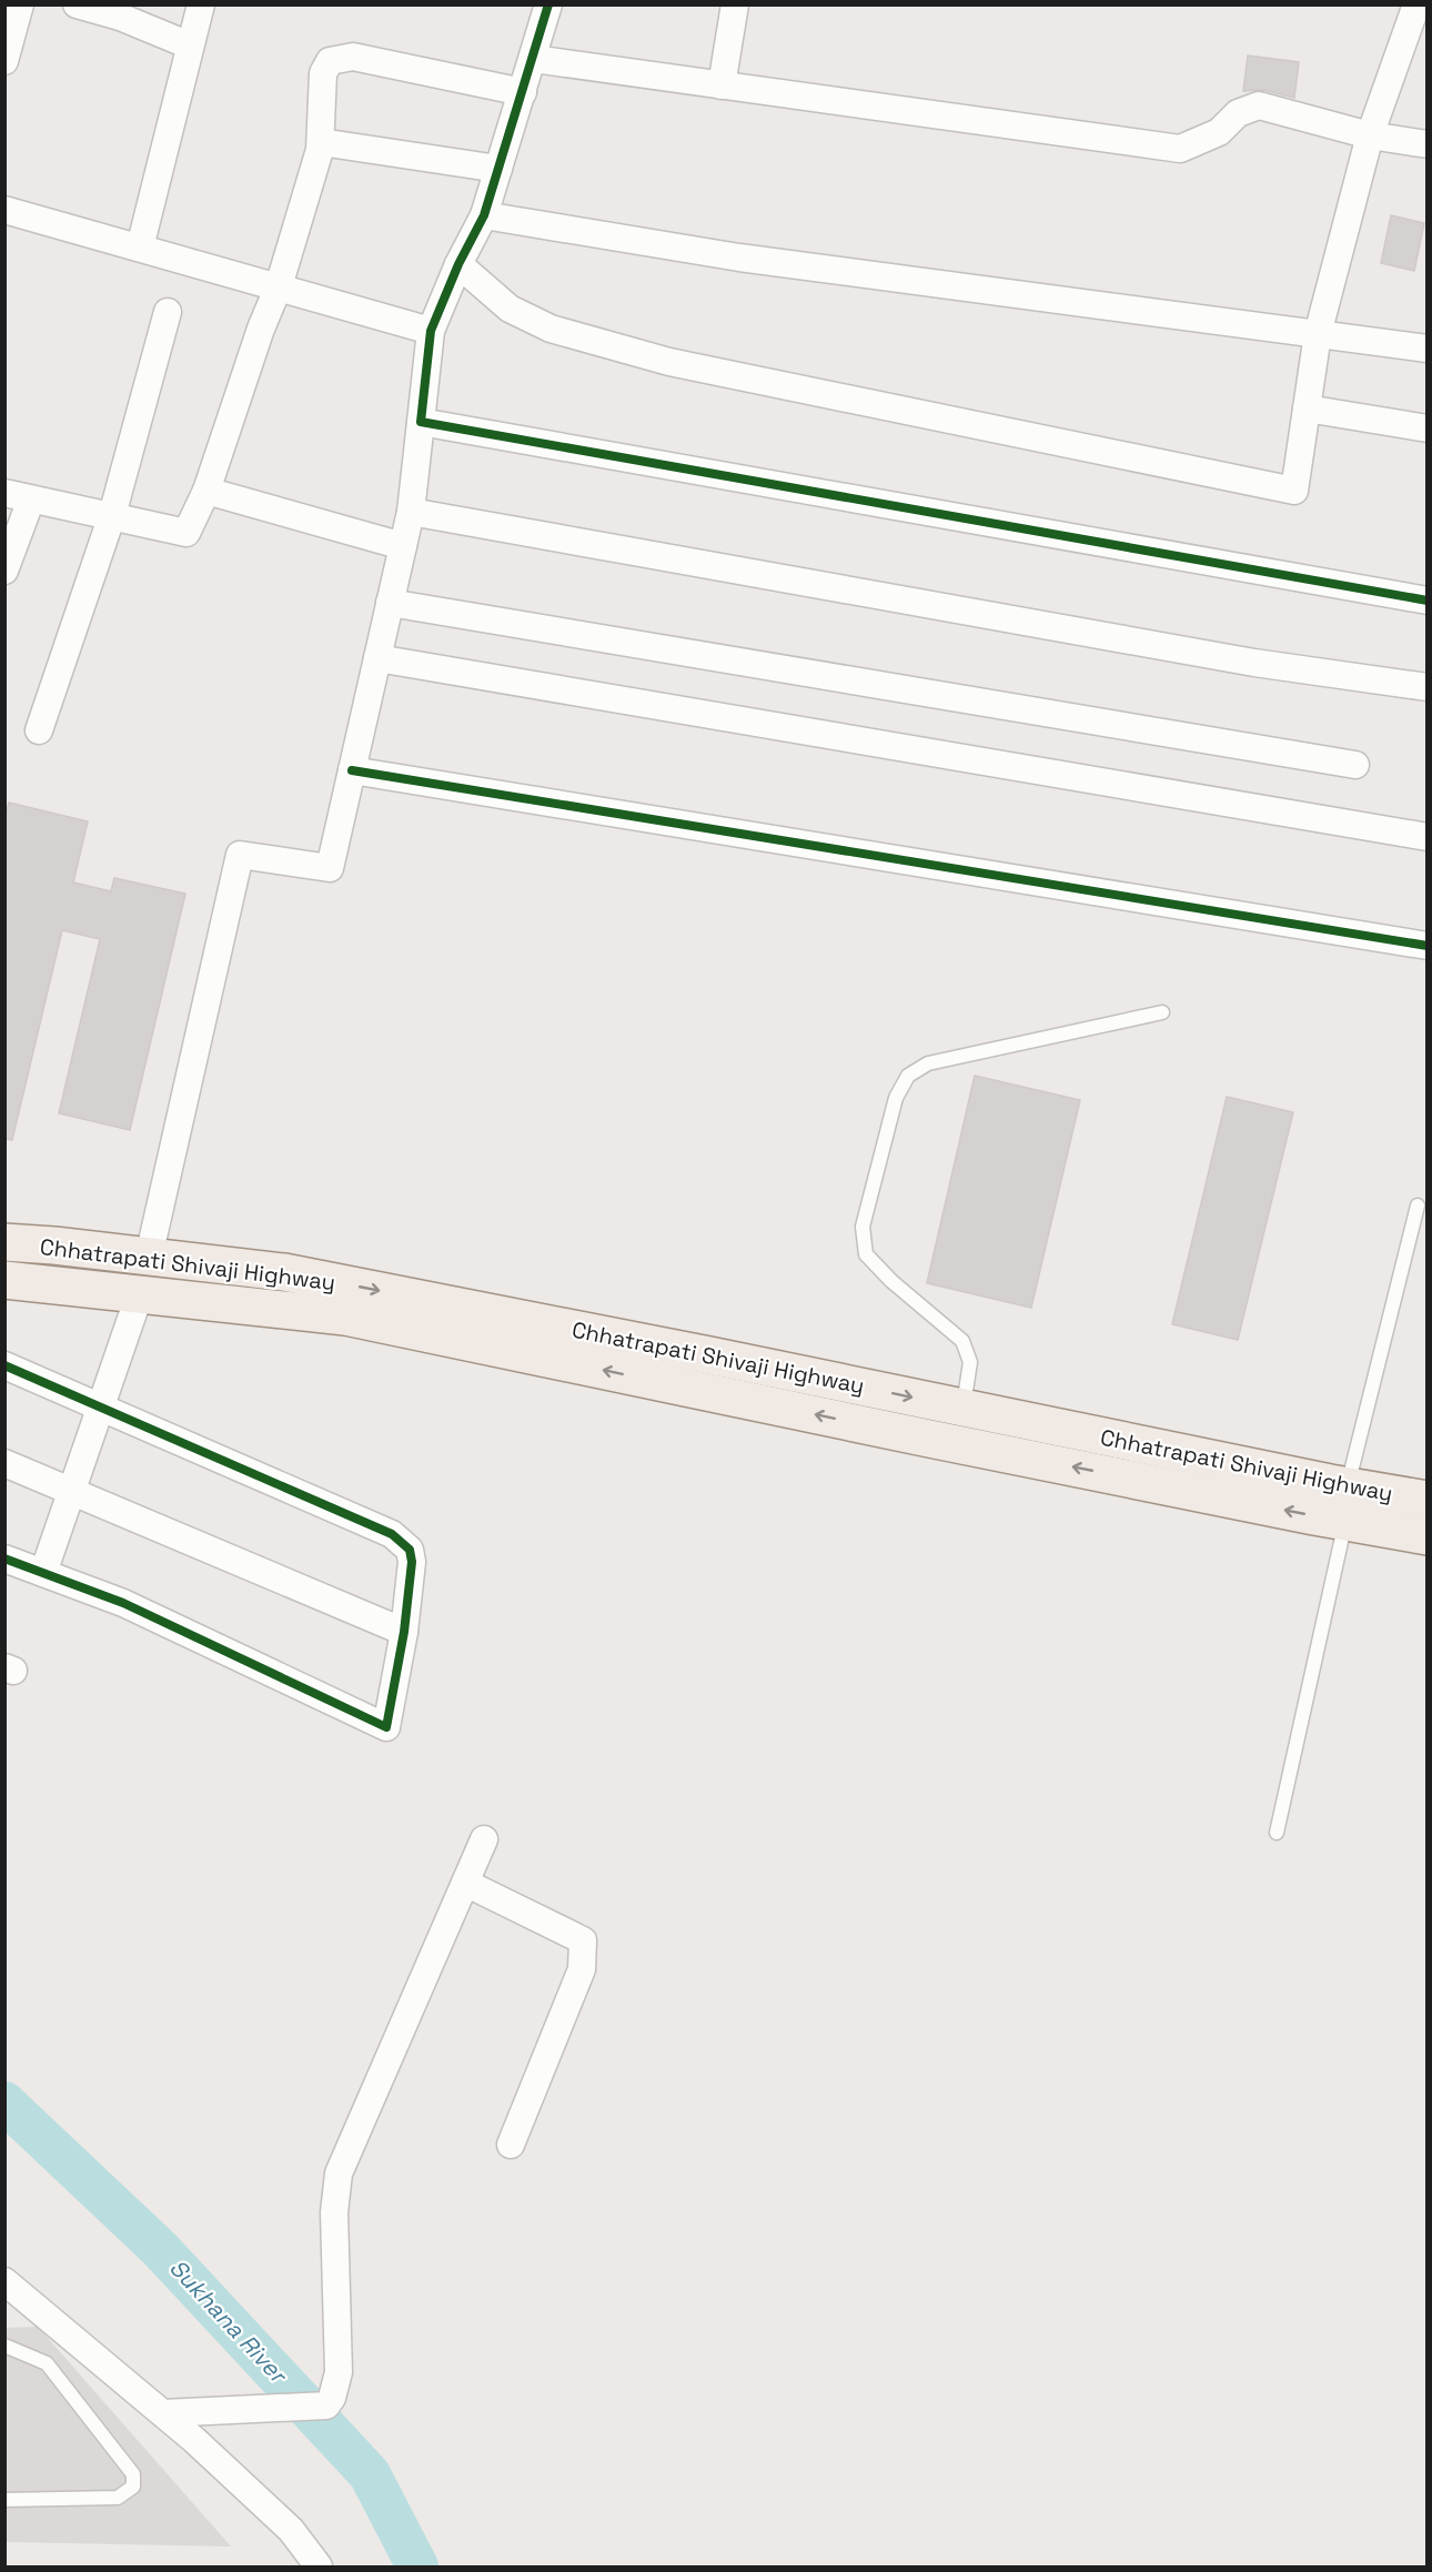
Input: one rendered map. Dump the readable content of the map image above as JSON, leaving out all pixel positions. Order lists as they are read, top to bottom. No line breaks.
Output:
{"streets":{"main road":["Chhatrapati Shivaji Highway"]},"water":["Sukhana River"]}
